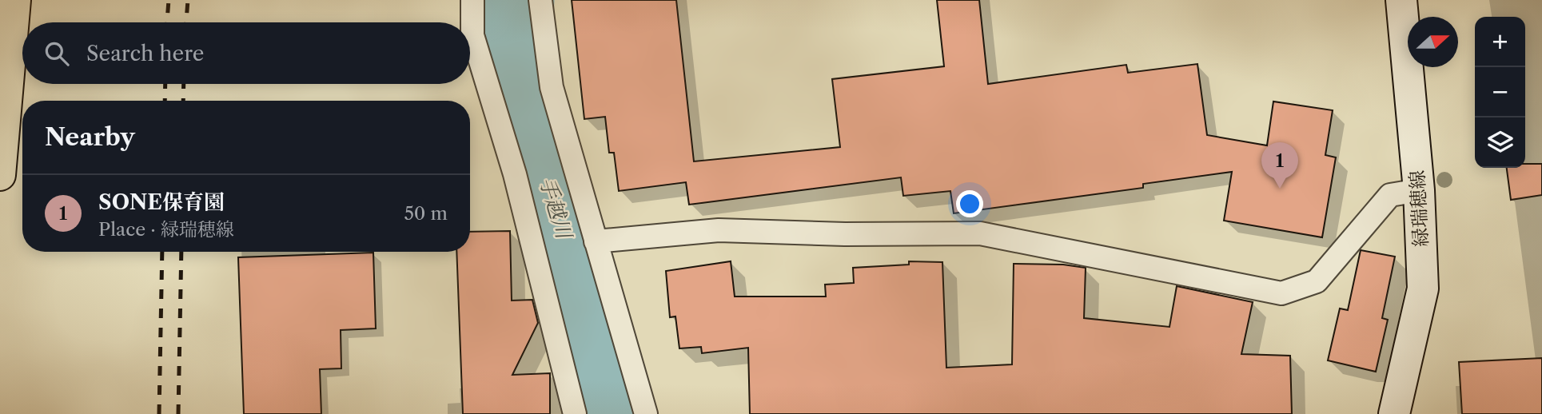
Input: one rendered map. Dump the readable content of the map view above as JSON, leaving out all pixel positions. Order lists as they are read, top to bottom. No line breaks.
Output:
{"streets":{"main road":["緑瑞穂線"]},"water":["手越川"],"north":"right","page":{"map_buttons":["+","−"],"search":"Search here","heading":"Nearby","pins":"1","list":[{"mark":"1","name":"SONE保育園","note":"Place · 緑瑞穂線","value":"50 m"}]}}
